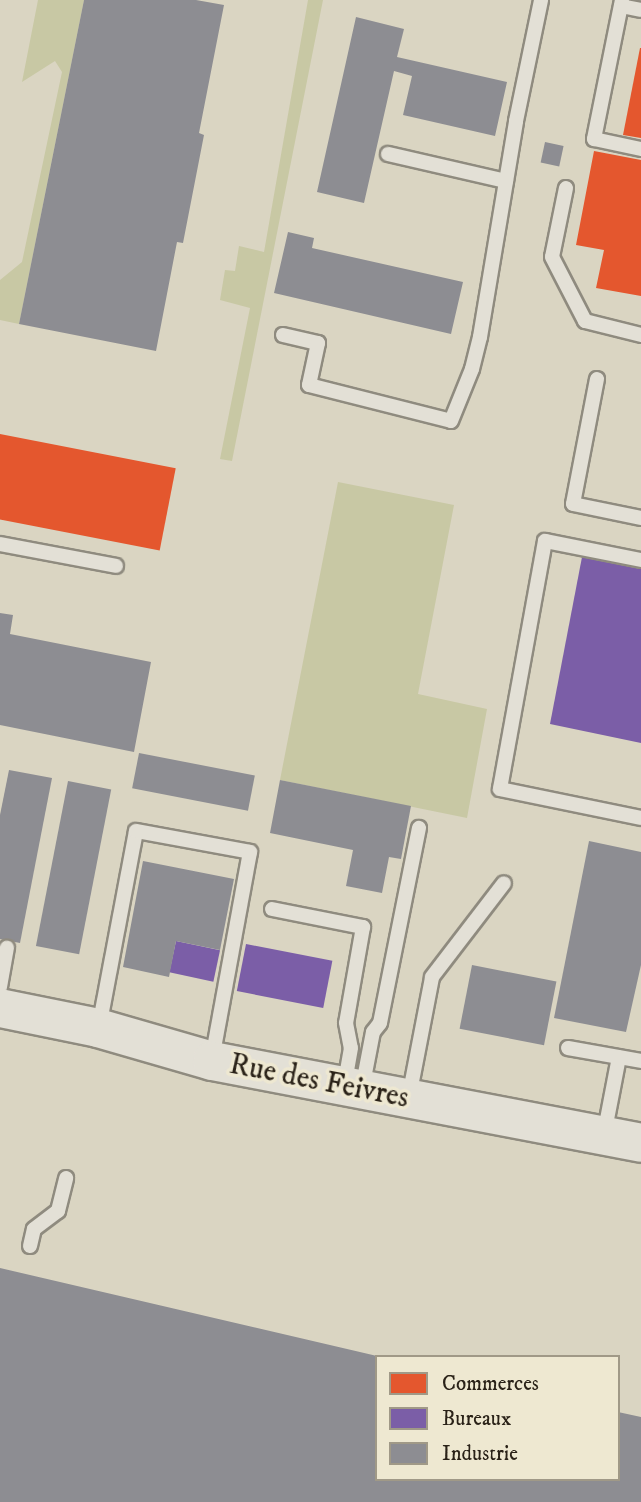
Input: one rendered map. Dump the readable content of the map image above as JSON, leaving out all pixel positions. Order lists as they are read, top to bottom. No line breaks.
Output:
{"streets":{"street":["Rue des Feivres"]},"legend":["Commerces","Bureaux","Industrie"]}
